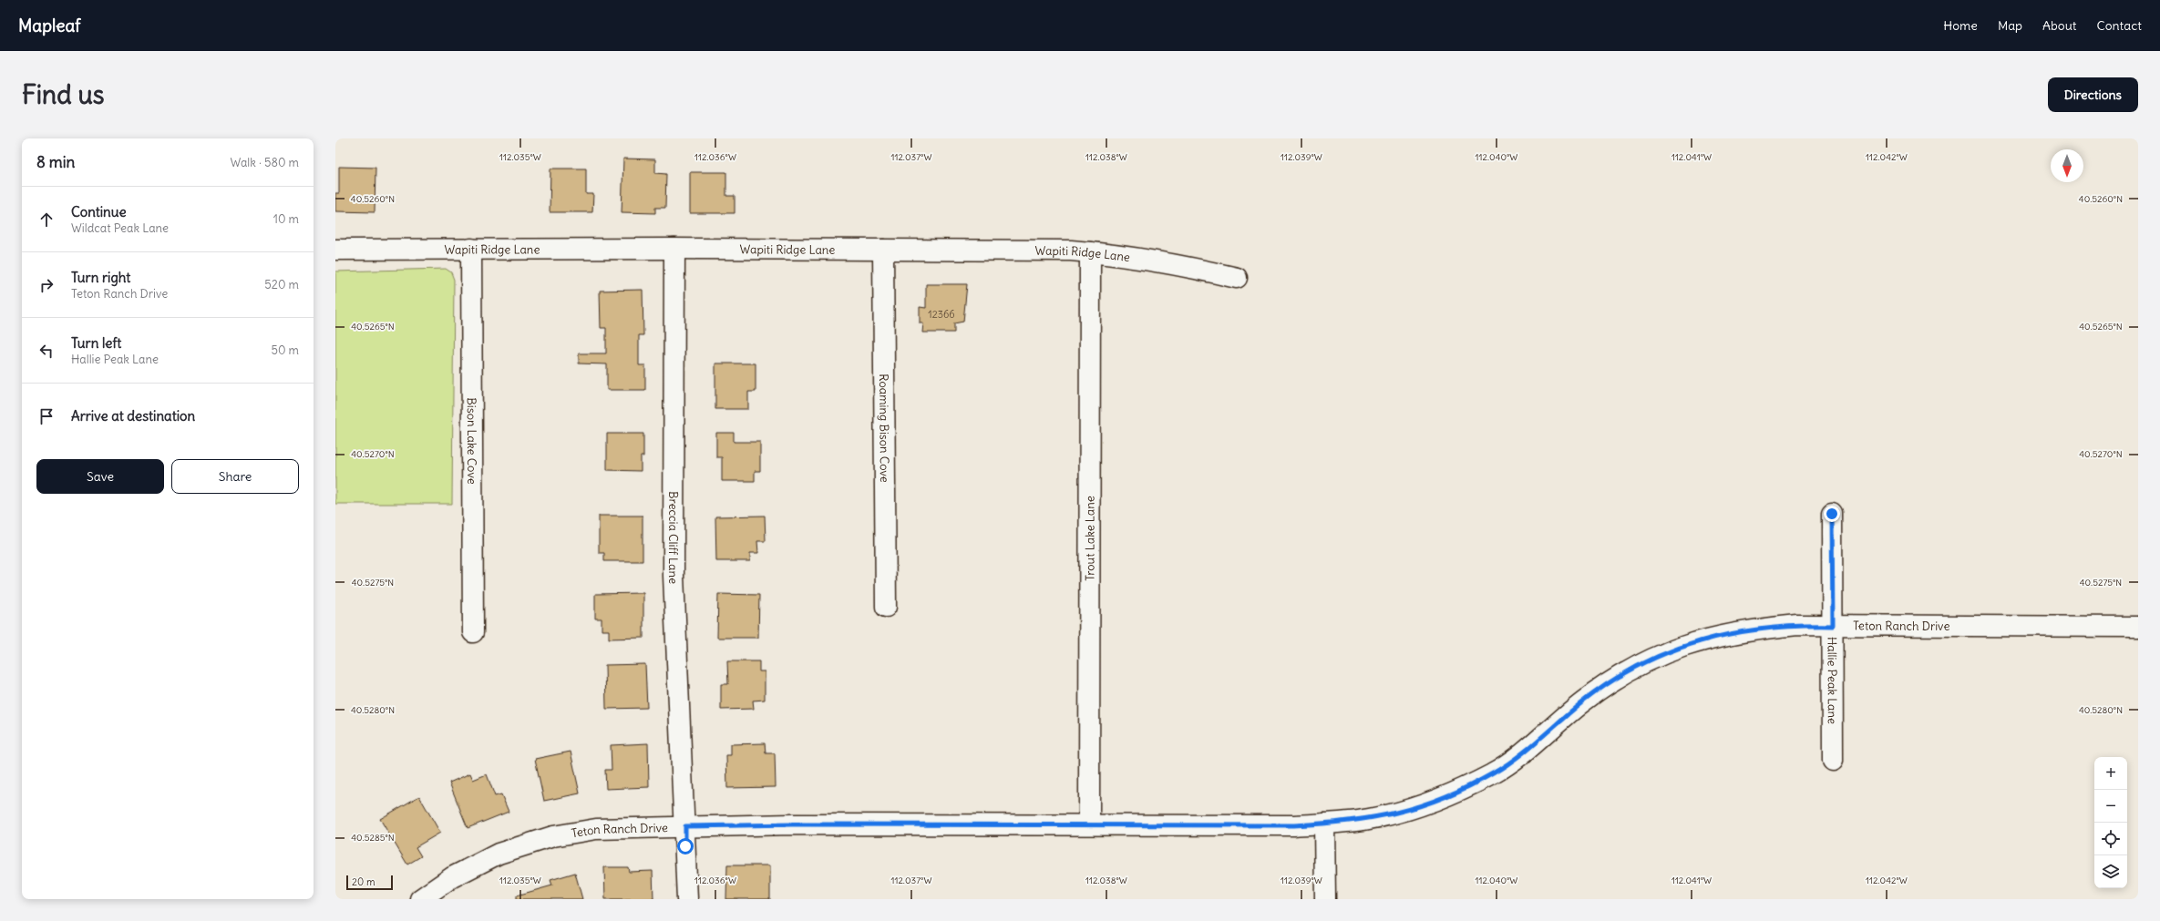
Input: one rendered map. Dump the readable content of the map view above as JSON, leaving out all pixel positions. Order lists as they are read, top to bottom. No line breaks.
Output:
{"streets":{"street":["Wapiti Ridge Lane","Roaming Bison Cove","Bison Lake Cove","Breccia Cliff Lane","Trout Lake Lane","Teton Ranch Drive","Hallie Peak Lane"]},"crossings":[["Wapiti Ridge Lane","Roaming Bison Cove"],["Wapiti Ridge Lane","Bison Lake Cove"],["Wapiti Ridge Lane","Breccia Cliff Lane"],["Wapiti Ridge Lane","Trout Lake Lane"],["Breccia Cliff Lane","Teton Ranch Drive"],["Trout Lake Lane","Teton Ranch Drive"],["Teton Ranch Drive","Hallie Peak Lane"]],"house_numbers":["12366"],"scale_bar":"20 m","north":"bottom","page":{"header":"Mapleaf","nav":["Home","Map","About","Contact"],"buttons":["Directions",["Save","Share"]],"title":"Find us","heading":["8 min","Walk · 580 m"],"list":[["Continue","Wildcat Peak Lane","10 m"],["Turn right","Teton Ranch Drive","520 m"],["Turn left","Hallie Peak Lane","50 m"],"Arrive at destination"],"map_buttons":["+","−"],"scale":"20 m"},"coordinates":["112.035°W","112.036°W","112.037°W","112.038°W","112.039°W","112.040°W","112.041°W","112.042°W","40.5260°N","40.5265°N","40.5270°N","40.5275°N","40.5280°N","40.5285°N"]}
